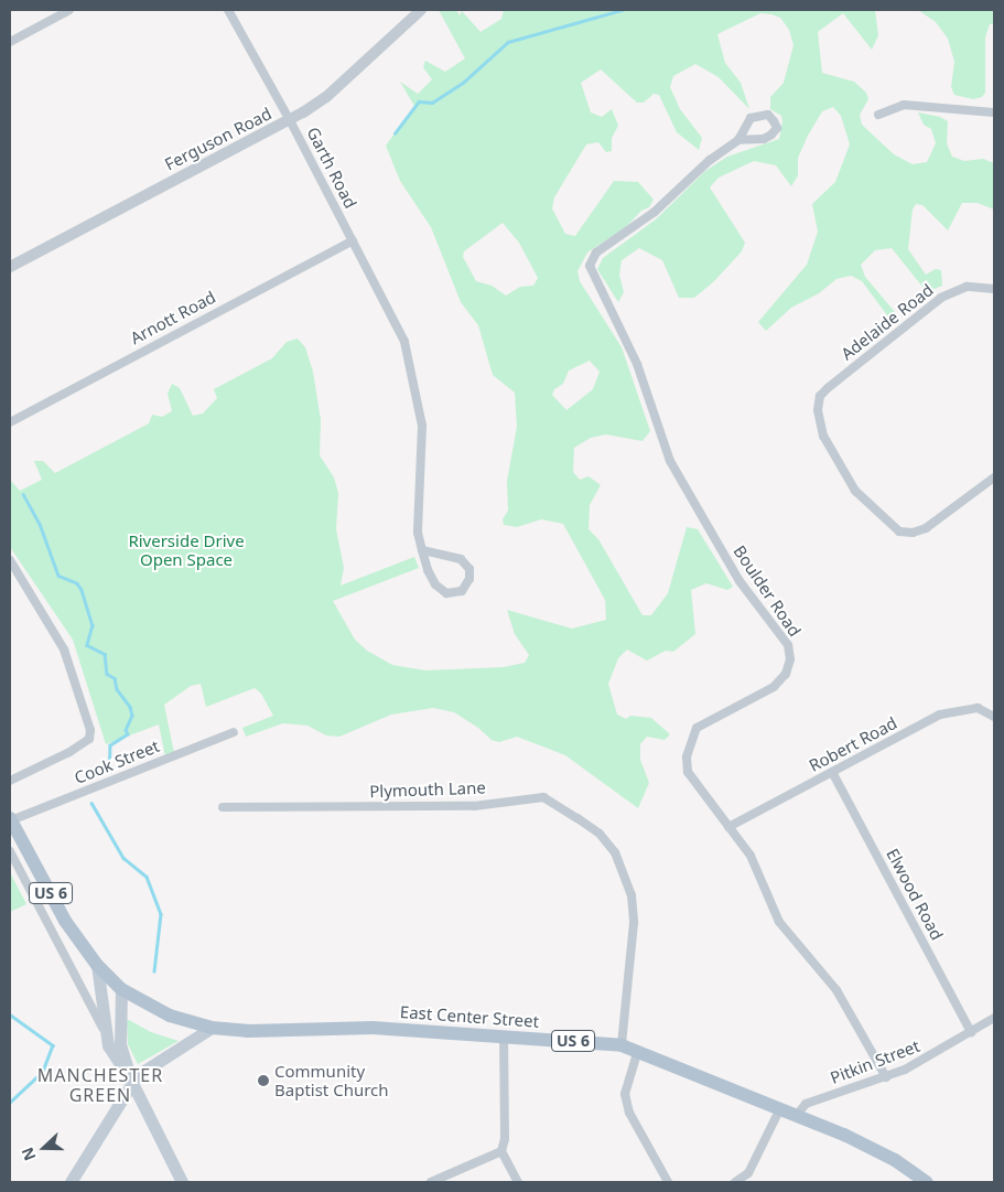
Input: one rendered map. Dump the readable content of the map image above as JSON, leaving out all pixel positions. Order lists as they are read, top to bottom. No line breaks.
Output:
{"streets":{"main road":["US 6","East Center Street"],"street":["Ferguson Road","Garth Road","Arnott Road","Adelaide Road","Boulder Road","Robert Road","Cook Street","Plymouth Lane","Elwood Road","Pitkin Street"]},"crossings":[["Ferguson Road","Garth Road"],["Garth Road","Arnott Road"],["Boulder Road","Robert Road"],["Boulder Road","Pitkin Street"],["Robert Road","Elwood Road"],["Cook Street","US 6"],["Plymouth Lane","East Center Street"],["US 6","East Center Street"],["Elwood Road","Pitkin Street"],["East Center Street","Pitkin Street"]],"districts":["MANCHESTER GREEN"],"parks":["Riverside Drive Open Space"],"places":["Community Baptist Church"],"north":"left"}
